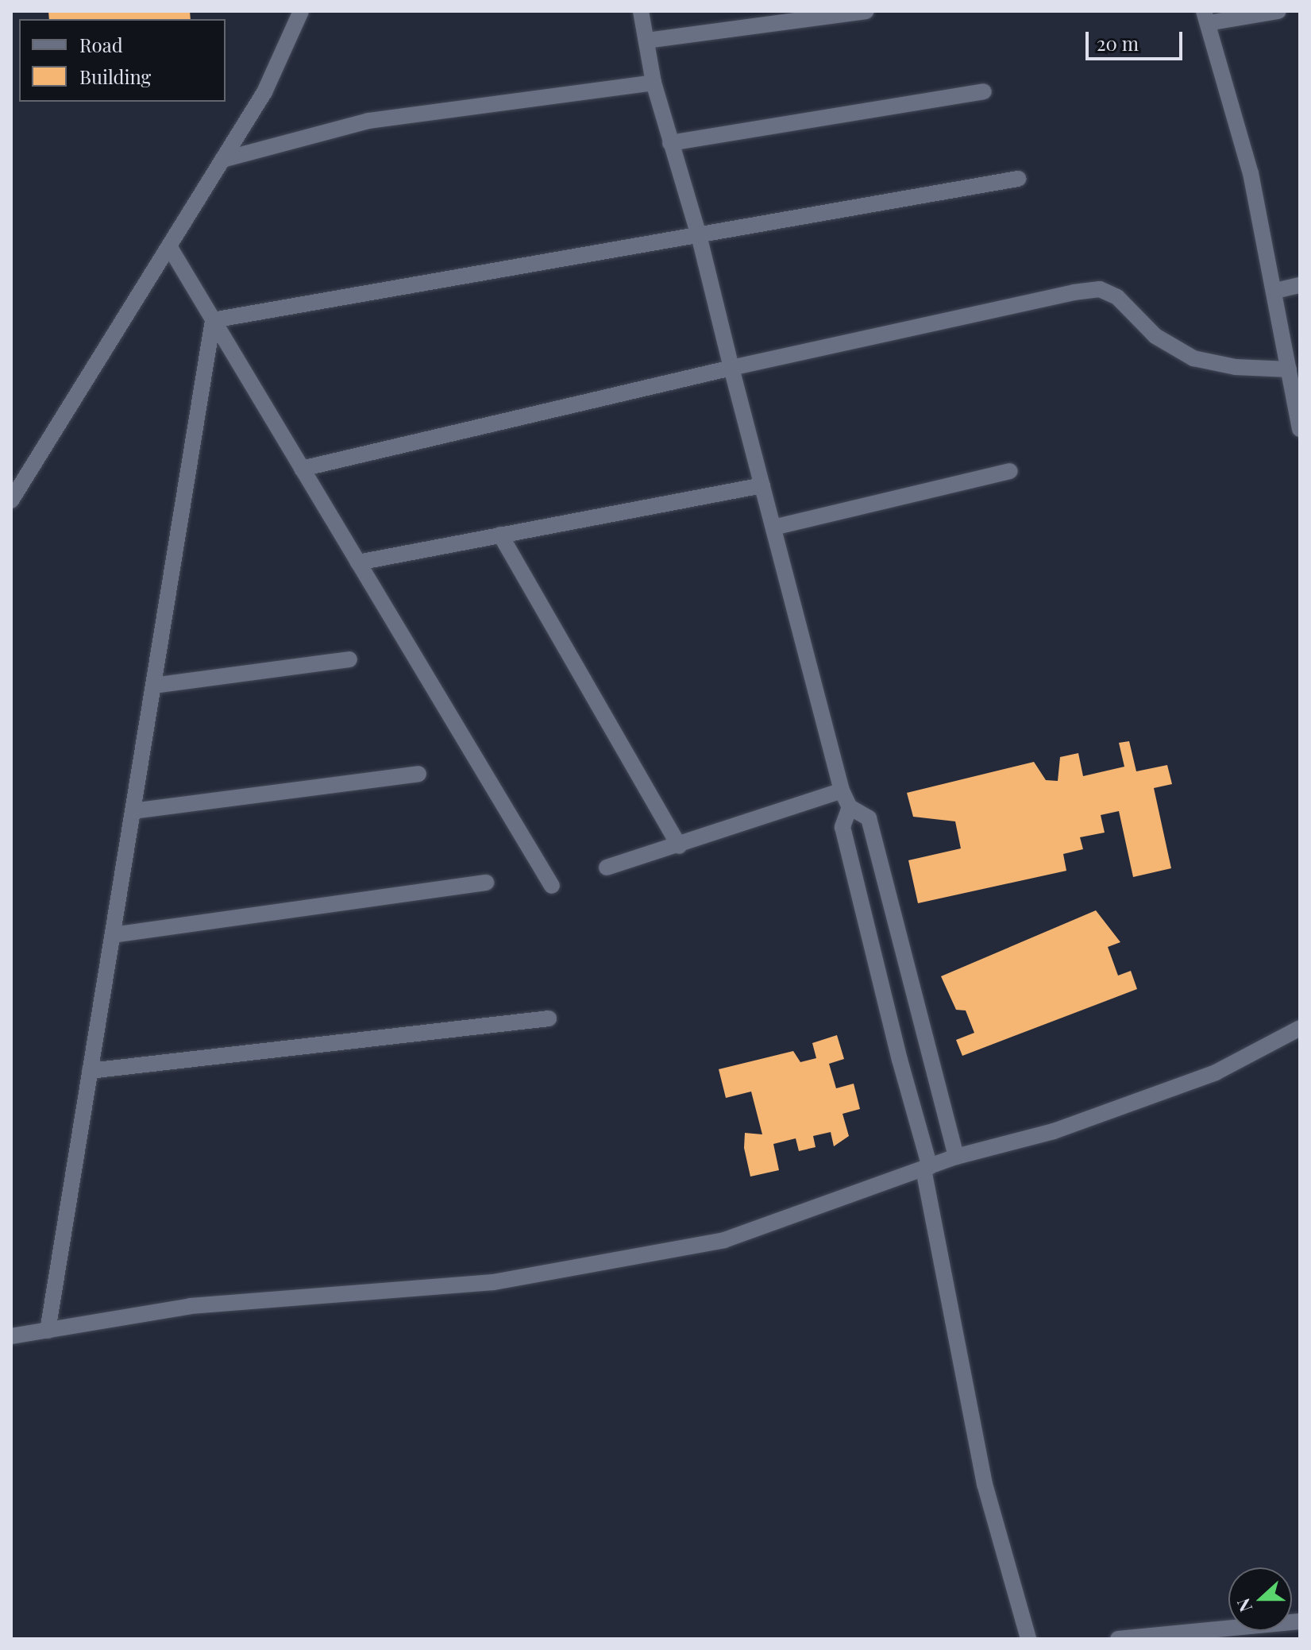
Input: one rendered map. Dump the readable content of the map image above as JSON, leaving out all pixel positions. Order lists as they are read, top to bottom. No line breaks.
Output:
{"legend":["Road","Building"],"scale_bar":"20 m","north":"left"}
